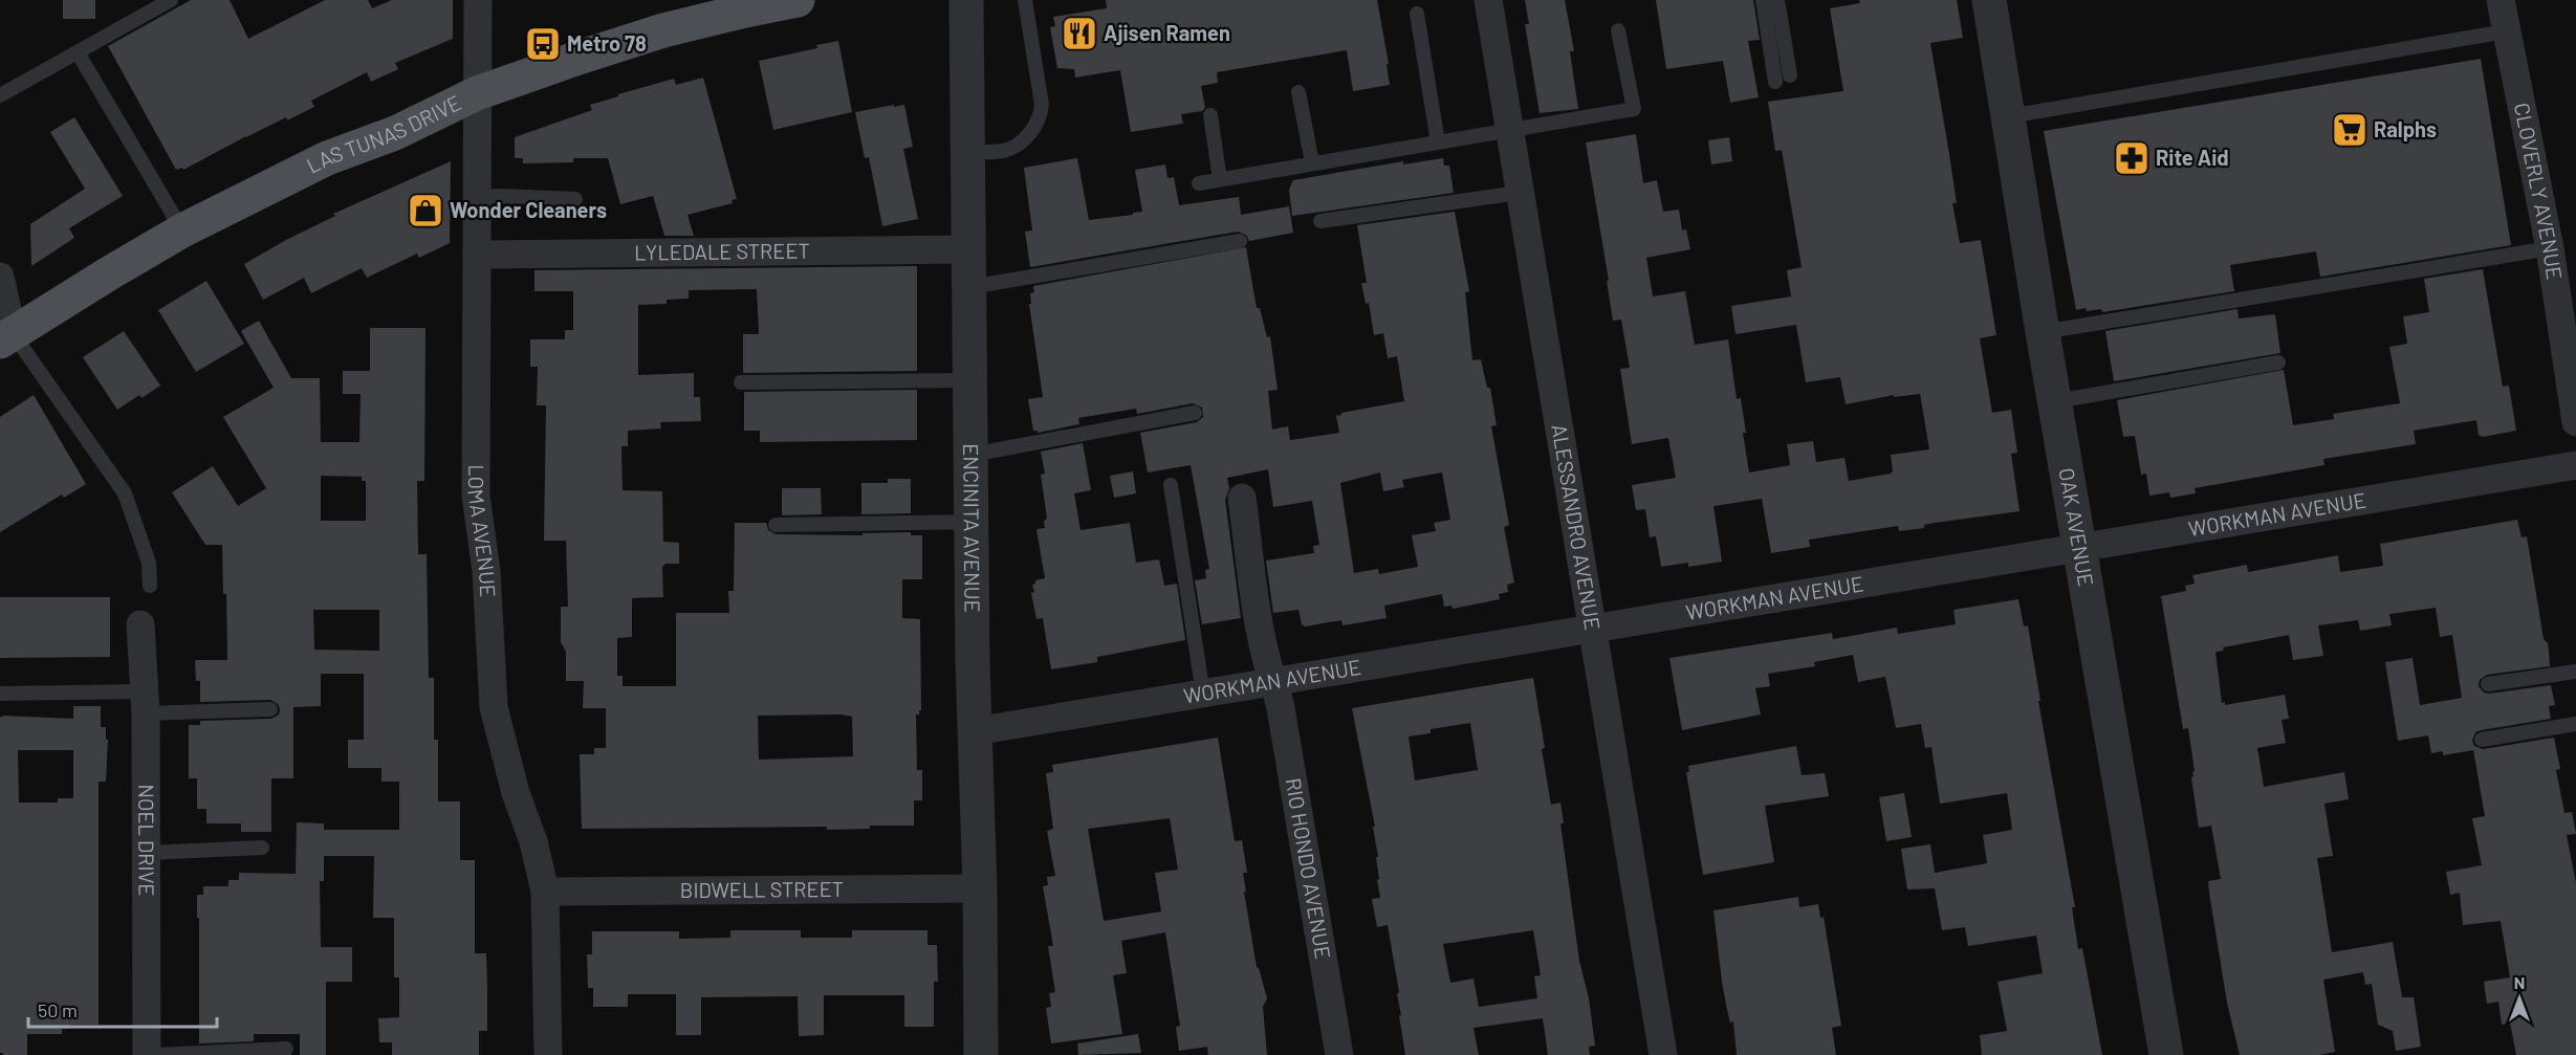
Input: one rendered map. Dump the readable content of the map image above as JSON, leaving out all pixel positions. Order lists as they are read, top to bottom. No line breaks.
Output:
{"streets":{"main road":["LAS TUNAS DRIVE"],"street":["CLOVERLY AVENUE","LYLEDALE STREET","WORKMAN AVENUE","ENCINITA AVENUE","ALESSANDRO AVENUE","OAK AVENUE","LOMA AVENUE","NOEL DRIVE","RIO HONDO AVENUE","BIDWELL STREET"]},"crossings":[["LAS TUNAS DRIVE","LOMA AVENUE"],["LYLEDALE STREET","ENCINITA AVENUE"],["LYLEDALE STREET","LOMA AVENUE"],["WORKMAN AVENUE","ENCINITA AVENUE"],["WORKMAN AVENUE","ALESSANDRO AVENUE"],["WORKMAN AVENUE","OAK AVENUE"],["WORKMAN AVENUE","RIO HONDO AVENUE"],["ENCINITA AVENUE","BIDWELL STREET"],["LOMA AVENUE","BIDWELL STREET"]],"places":{"restaurant":["Ajisen Ramen"],"bus stop":["Metro 78"],"supermarket":["Ralphs"],"pharmacy":["Rite Aid"],"shop":["Wonder Cleaners"]},"scale_bar":"50 m","north":"top"}
